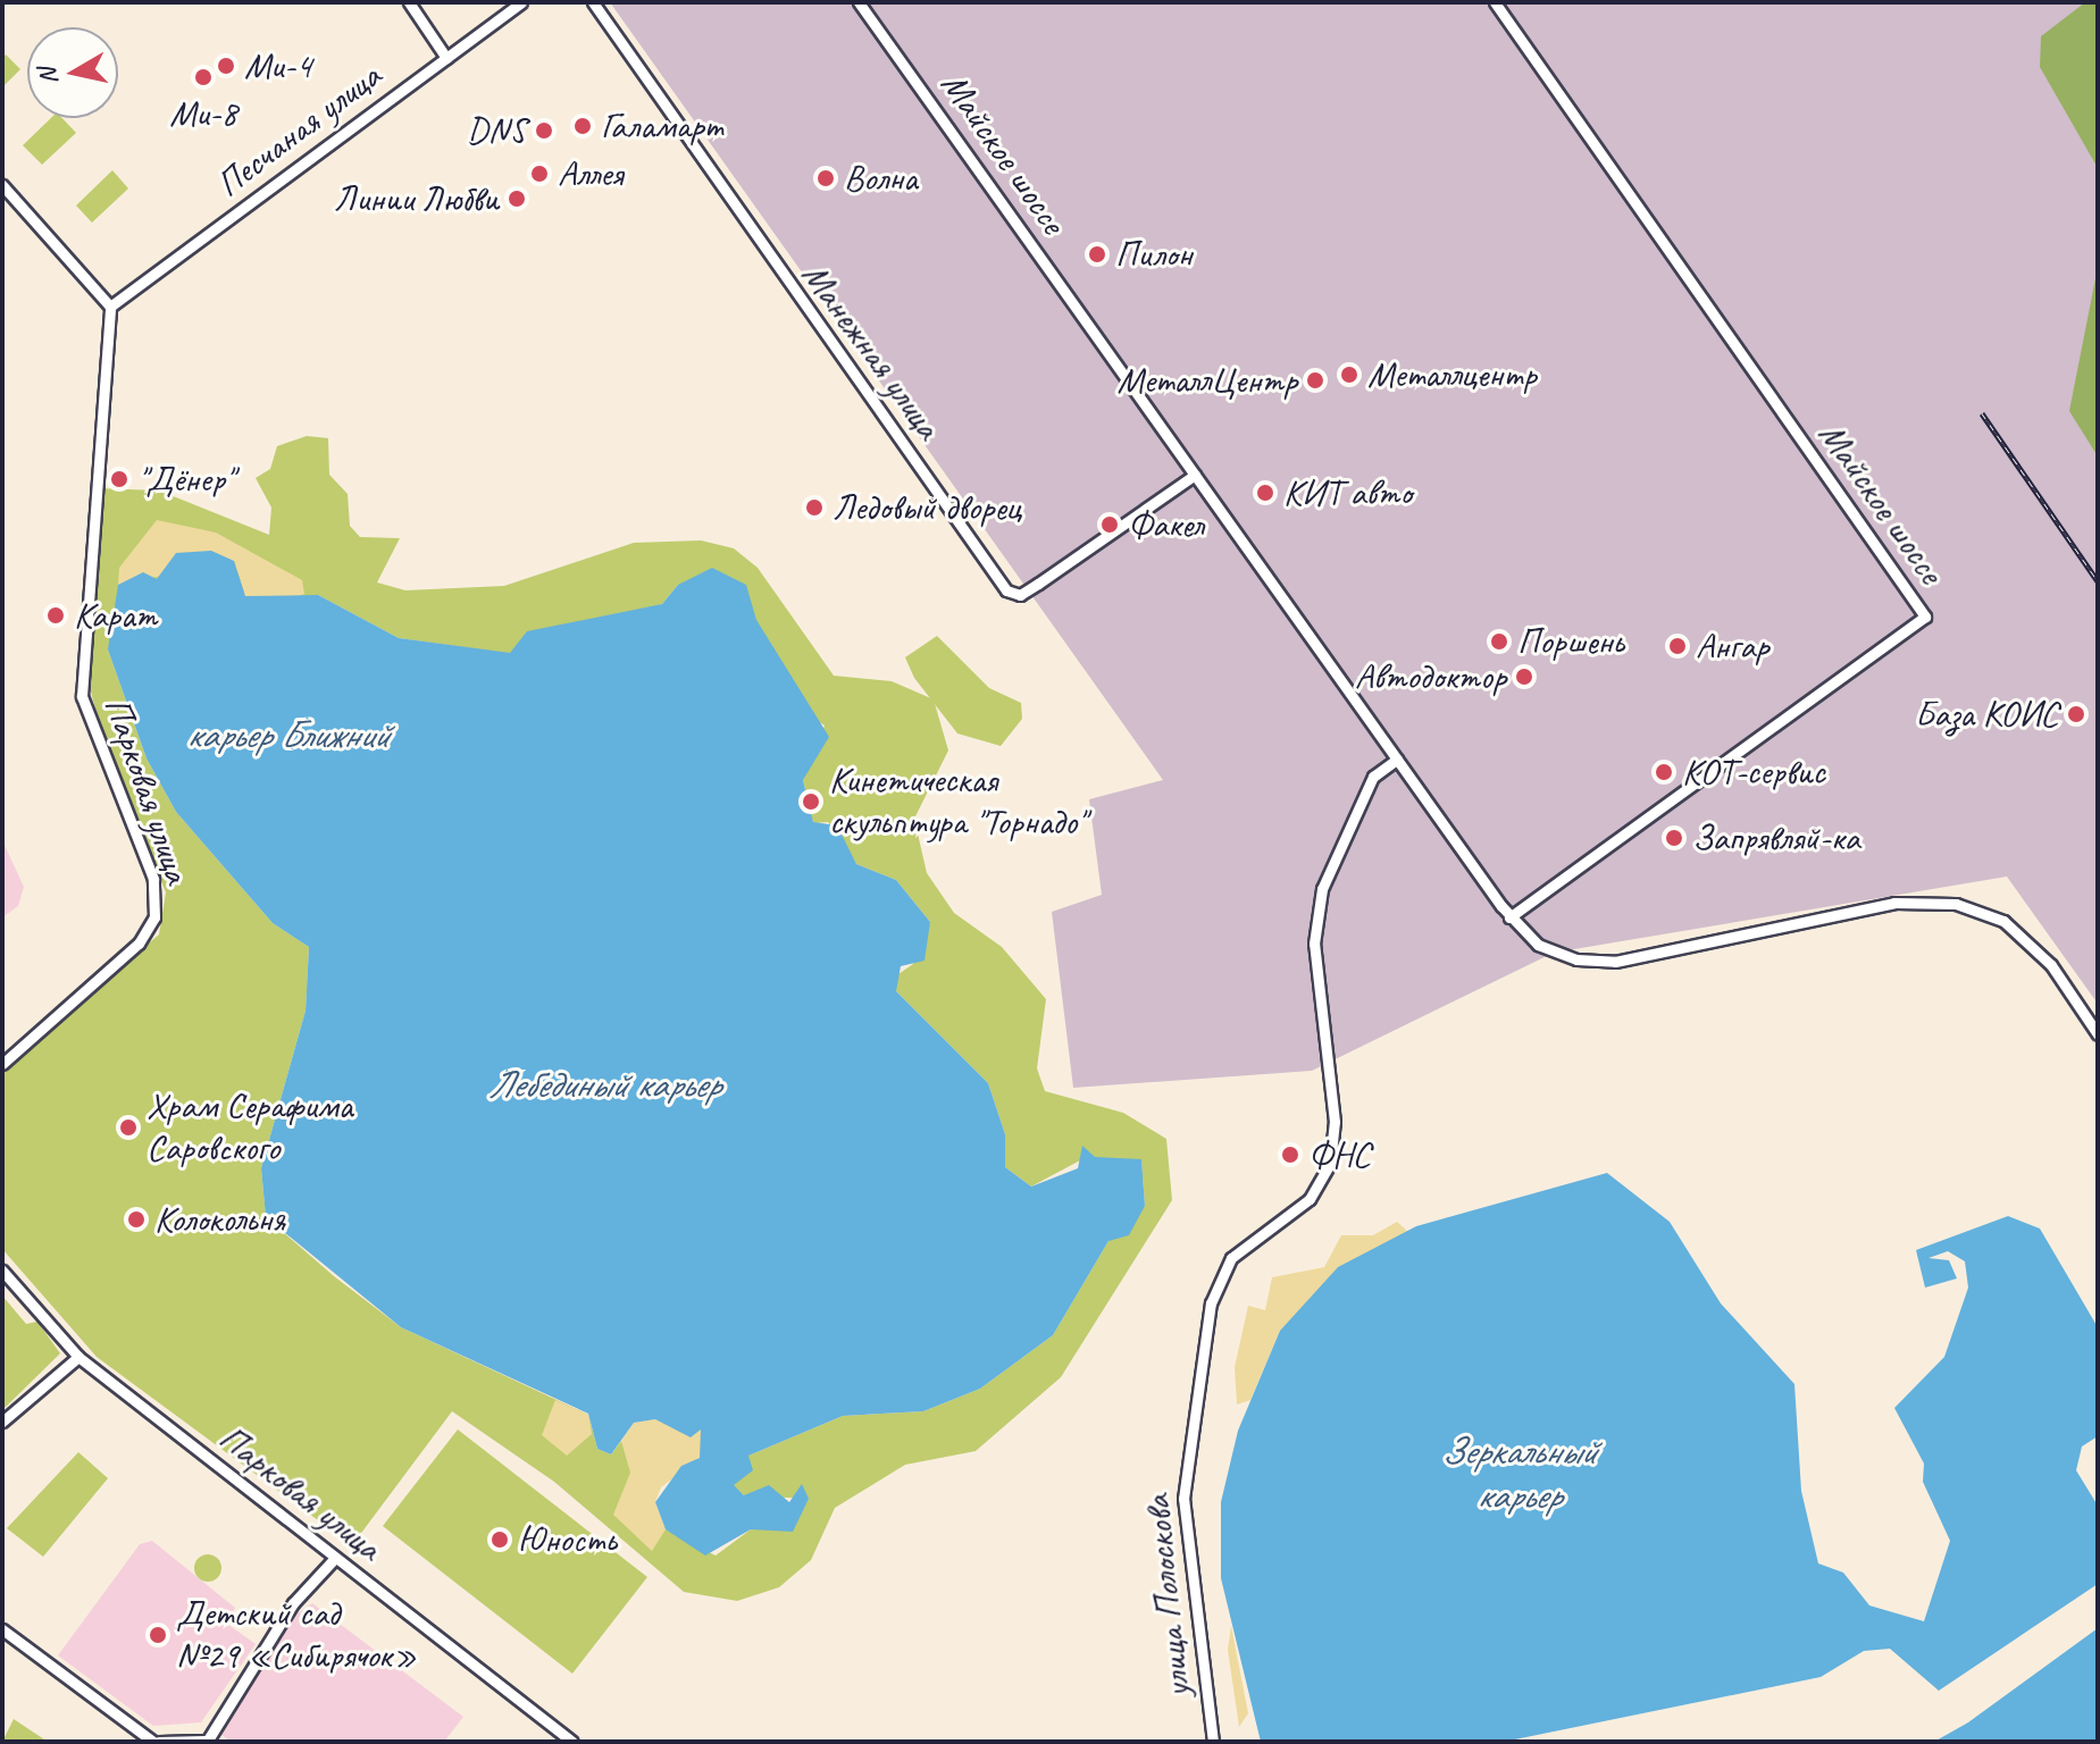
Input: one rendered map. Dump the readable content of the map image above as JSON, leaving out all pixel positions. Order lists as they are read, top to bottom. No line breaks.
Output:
{"streets":{"street":["Песчаная улица","Майское шоссе","Манежная улица","Парковая улица","улица Полоскова"]},"crossings":[["Песчаная улица","Парковая улица"],["Майское шоссе","Манежная улица"],["Майское шоссе","улица Полоскова"]],"water":["карьер Ближний","Лебединый карьер","Зеркальный карьер"],"places":["Ми-4","Ми-8","Галамарт","DNS","Аллея","Волна","Линии Любви","Пилон","Металлцентр","МеталлЦентр","\"Дёнер\"","КИТ авто","Ледовый дворец","Факел","Карат","Поршень","Ангар","Автодоктор","База КОИС","КОТ-сервис","Кинетическая скульптура \"Торнадо\"","Запрявляй-ка","Храм Серафима Саровского","ФНС","Колокольня","Юность","Детский сад №29 «Сибирячок»"],"north":"left"}
